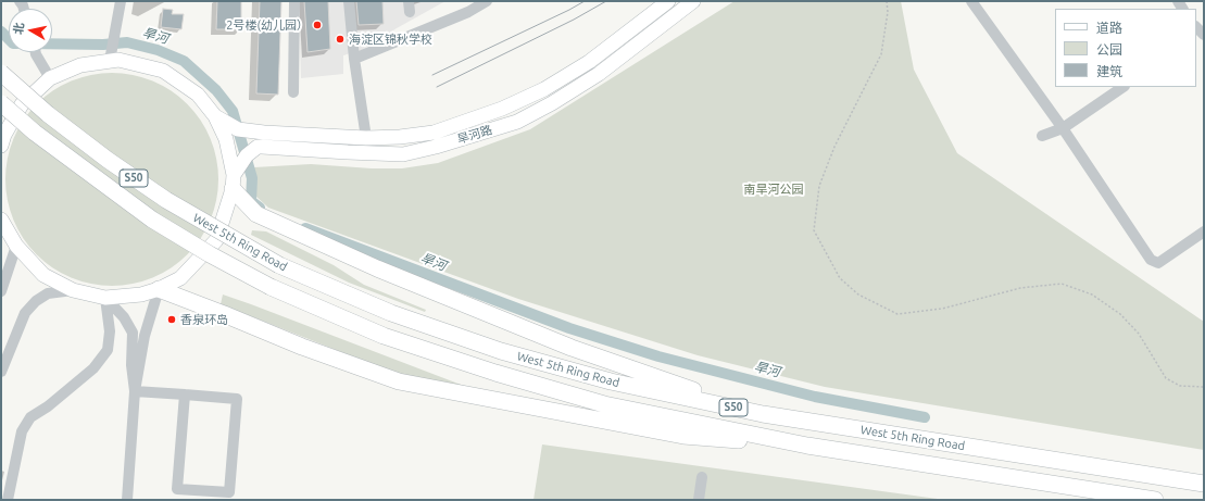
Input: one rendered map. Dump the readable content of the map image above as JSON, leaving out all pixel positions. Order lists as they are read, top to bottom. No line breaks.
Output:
{"streets":{"highway":["S50","West 5th Ring Road"],"main road":["旱河路"]},"water":["旱河"],"parks":["南旱河公园"],"places":["2号楼(幼儿园）","海淀区锦秋学校","香泉环岛"],"legend":["道路","公园","建筑"],"north":"left"}
